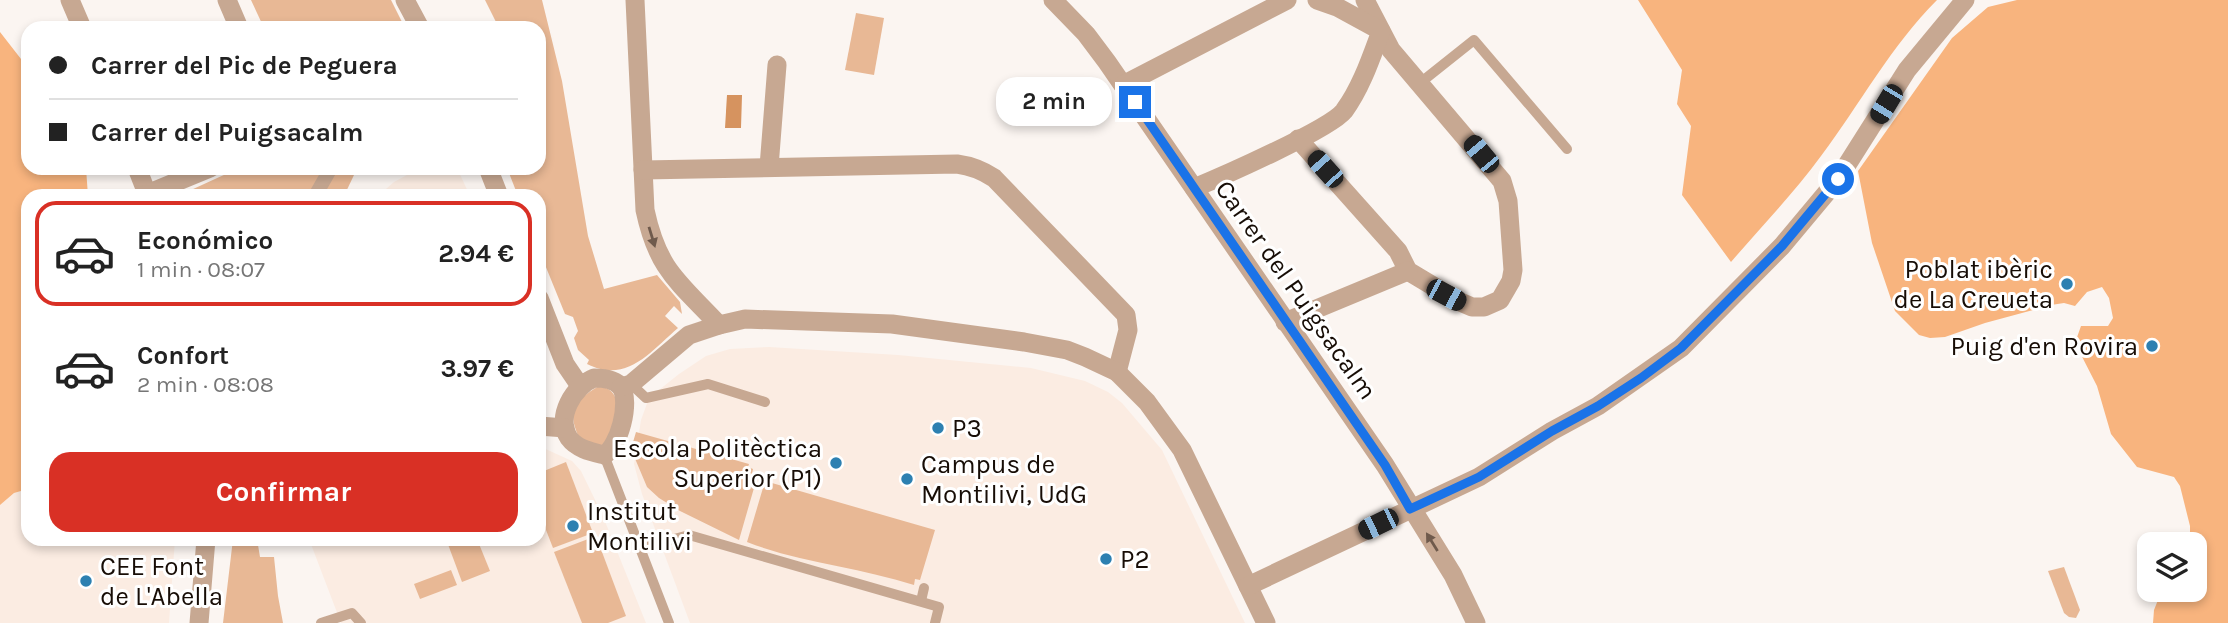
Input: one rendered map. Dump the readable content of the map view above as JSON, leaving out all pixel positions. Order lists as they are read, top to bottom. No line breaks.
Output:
{"streets":{"street":["Carrer del Puigsacalm"]},"places":["Poblat ibèric de La Creueta","Puig d'en Rovira","P3","Escola Politèctica Superior (P1)","Campus de Montilivi, UdG","Institut Montilivi","P2","CEE Font de L'Abella"],"page":{"banner":["Carrer del Pic de Peguera","Carrer del Puigsacalm"],"bubble":"2 min","list":[{"name":"Económico","note":"1 min · 08:07","value":"2.94 €"},{"name":"Confort","note":"2 min · 08:08","value":"3.97 €"}],"buttons":"Confirmar"}}
